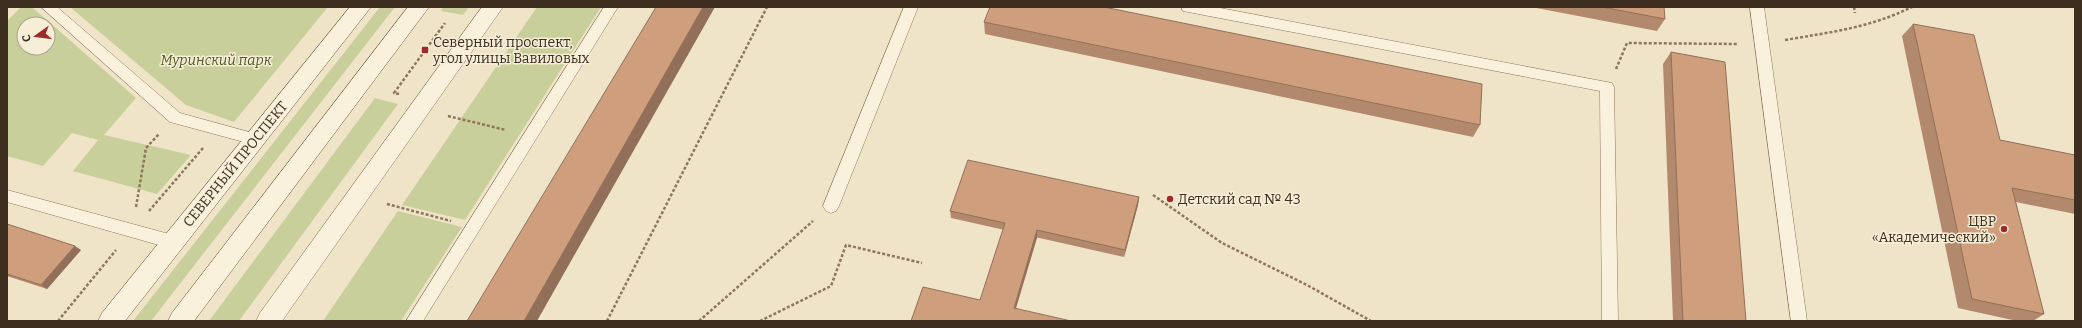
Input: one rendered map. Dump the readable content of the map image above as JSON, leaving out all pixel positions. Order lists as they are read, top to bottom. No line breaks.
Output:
{"streets":{"main road":["СЕВЕРНЫЙ ПРОСПЕКТ"]},"parks":["Муринский парк"],"places":{"transit":["Северный проспект, угол улицы Вавиловых"],"other":["Детский сад № 43","ЦВР «Академический»"]},"north":"left"}
